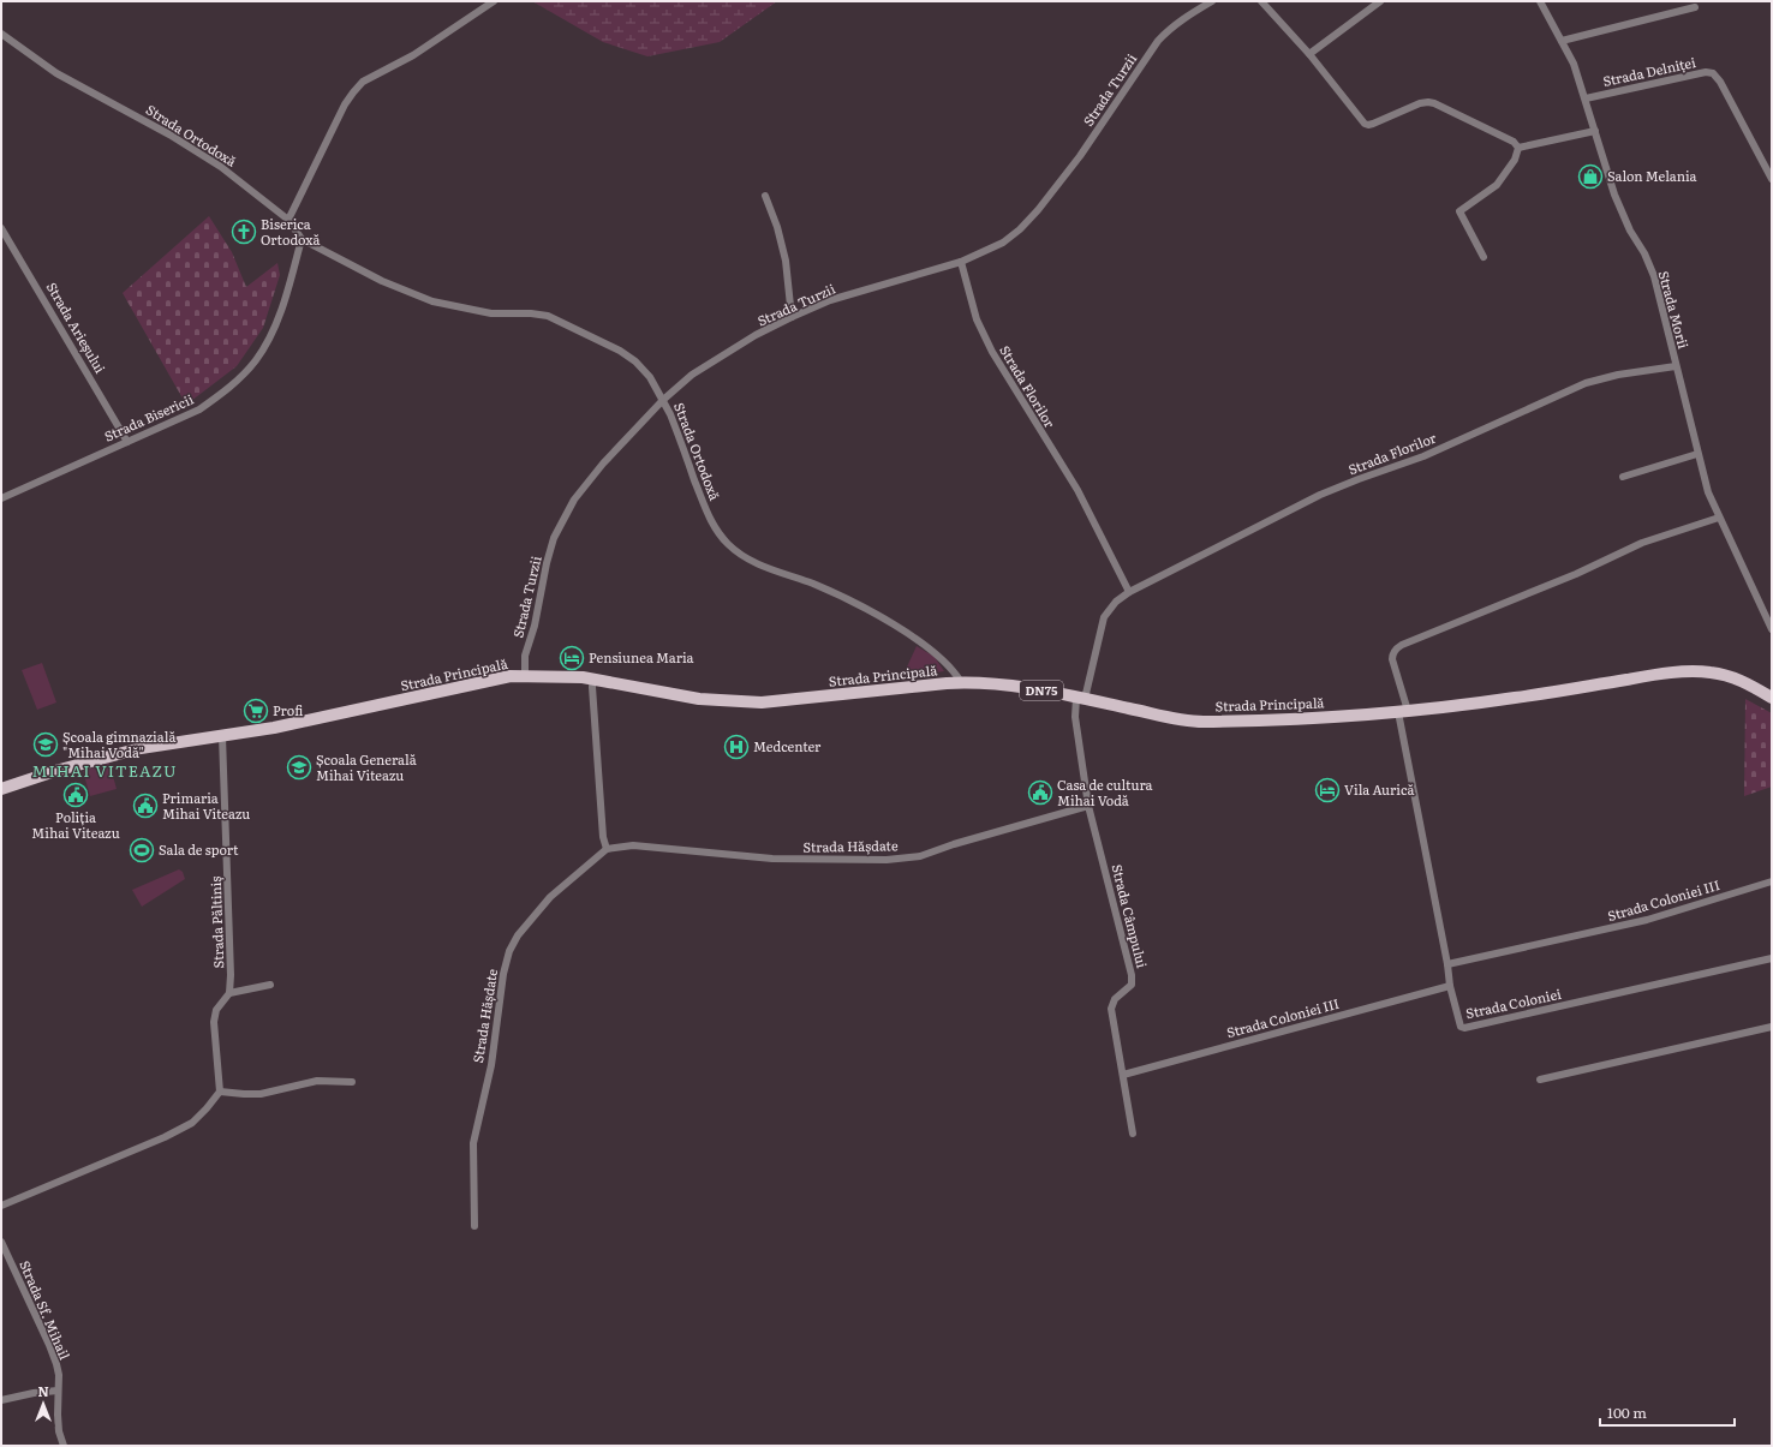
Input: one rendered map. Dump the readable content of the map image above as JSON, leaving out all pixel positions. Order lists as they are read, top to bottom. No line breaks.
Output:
{"streets":{"main road":["Strada Principală","DN75"],"street":["Strada Delniței","Strada Turzii","Strada Ortodoxă","Strada Morii","Strada Arieșului","Strada Florilor","Strada Bisericii","Strada Hășdate","Strada Coloniei III","Strada Câmpului","Strada Păltiniș","Strada Coloniei","Strada Sf. Mihail"]},"crossings":[["Strada Delniței","Strada Morii"],["Strada Turzii","Strada Ortodoxă"],["Strada Turzii","Strada Florilor"],["Strada Turzii","Strada Principală"],["Strada Ortodoxă","Strada Bisericii"],["Strada Ortodoxă","Strada Principală"],["Strada Morii","Strada Florilor"],["Strada Morii","Strada Coloniei"],["Strada Arieșului","Strada Bisericii"],["Strada Florilor","Strada Principală"],["Strada Florilor","Strada Câmpului"],["Strada Principală","Strada Câmpului"],["Strada Principală","Strada Păltiniș"],["Strada Principală","Strada Coloniei"],["Strada Hășdate","Strada Câmpului"],["Strada Coloniei III","Strada Câmpului"],["Strada Coloniei III","Strada Coloniei"]],"districts":["MIHAI VITEAZU"],"places":{"shop":["Salon Melania"],"church":["Biserica Ortodoxă"],"hotel":["Pensiunea Maria","Vila Aurică"],"supermarket":["Profi"],"school or university":["Școala gimnazială \"Mihai Vodă\"","Școala Generală Mihai Viteazu"],"hospital":["Medcenter"],"public building":["Casa de cultura Mihai Vodă","Poliția Mihai Viteazu","Primaria Mihai Viteazu"],"sports":["Sala de sport"]},"scale_bar":"100 m","north":"top"}
